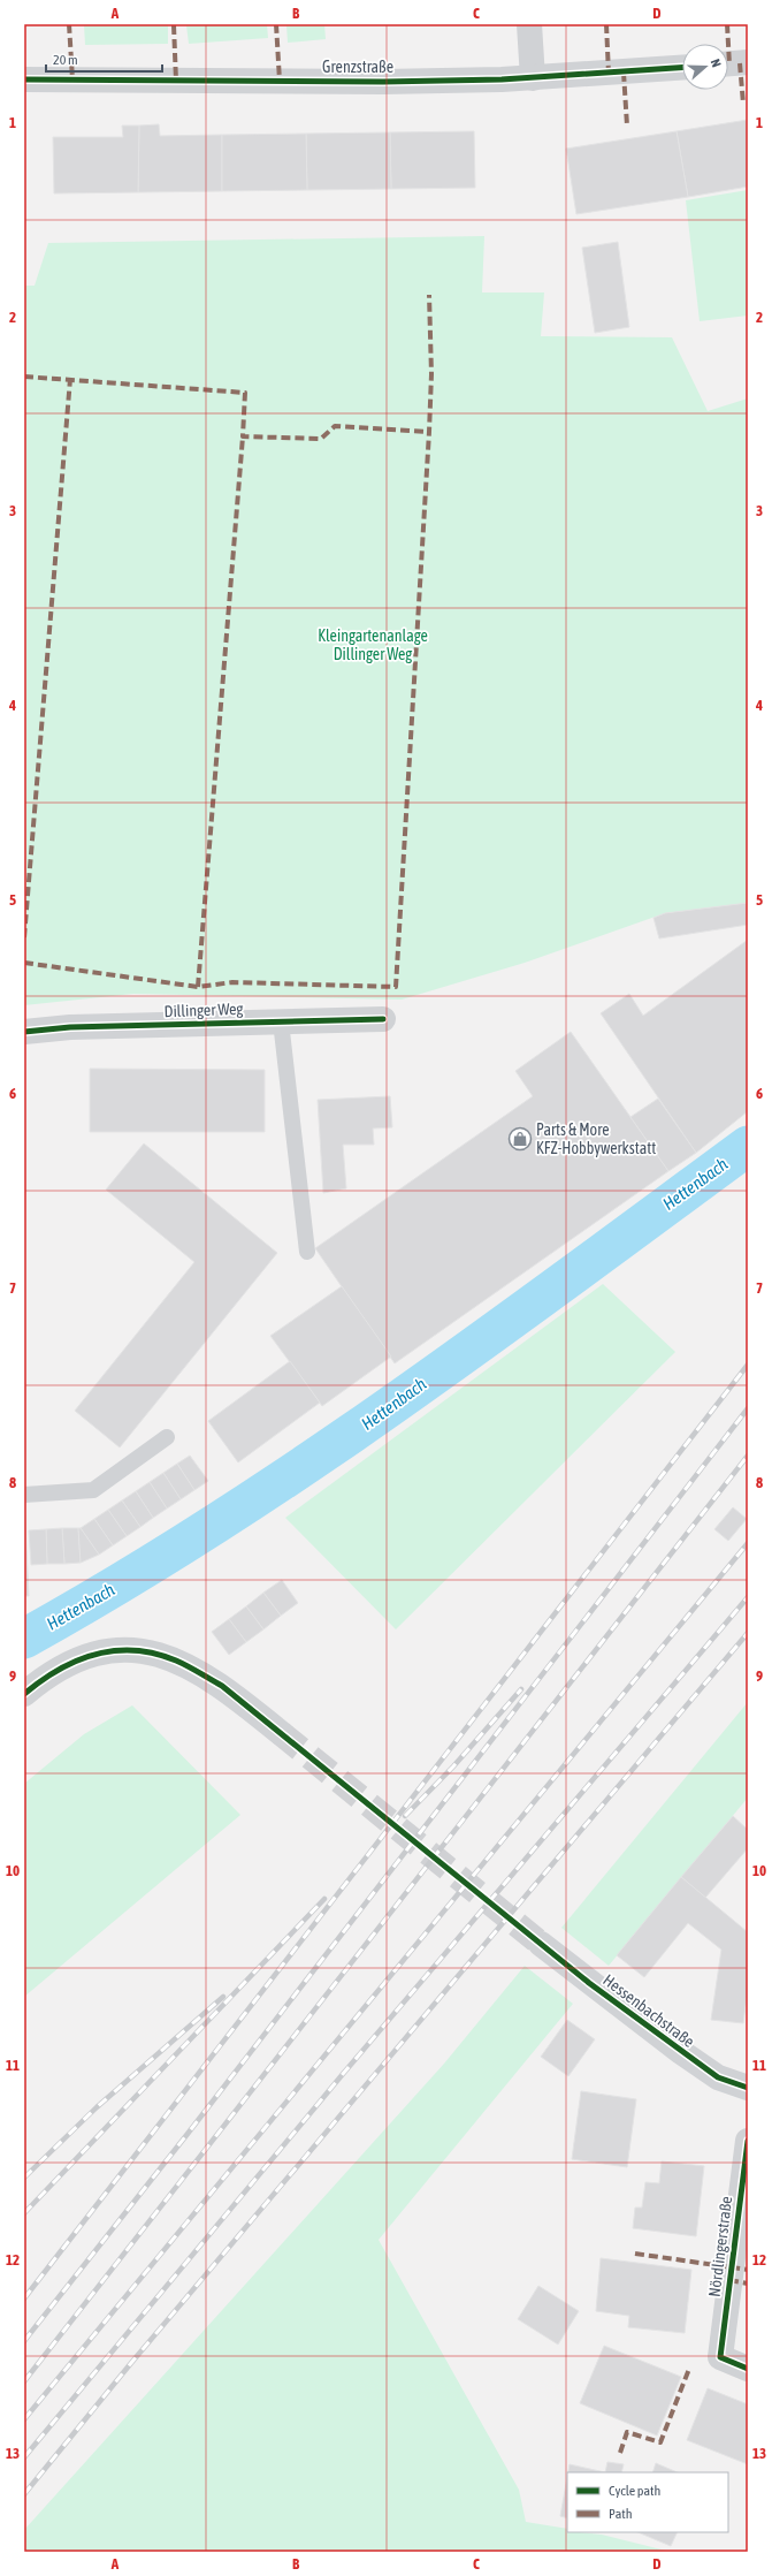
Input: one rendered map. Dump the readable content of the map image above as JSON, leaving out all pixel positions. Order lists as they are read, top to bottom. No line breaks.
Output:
{"streets":{"street":["Grenzstraße","Dillinger Weg","Hessenbachstraße","Nördlingerstraße"]},"water":["Hettenbach"],"parks":["Kleingartenanlage Dillinger Weg"],"places":{"shop":["Parts & More KFZ-Hobbywerkstatt"]},"legend":["Cycle path","Path"],"scale_bar":"20 m","north":"right","grid":{"columns":["A","B","C","D"],"rows":["1","2","3","4","5","6","7","8","9","10","11","12","13"]}}
